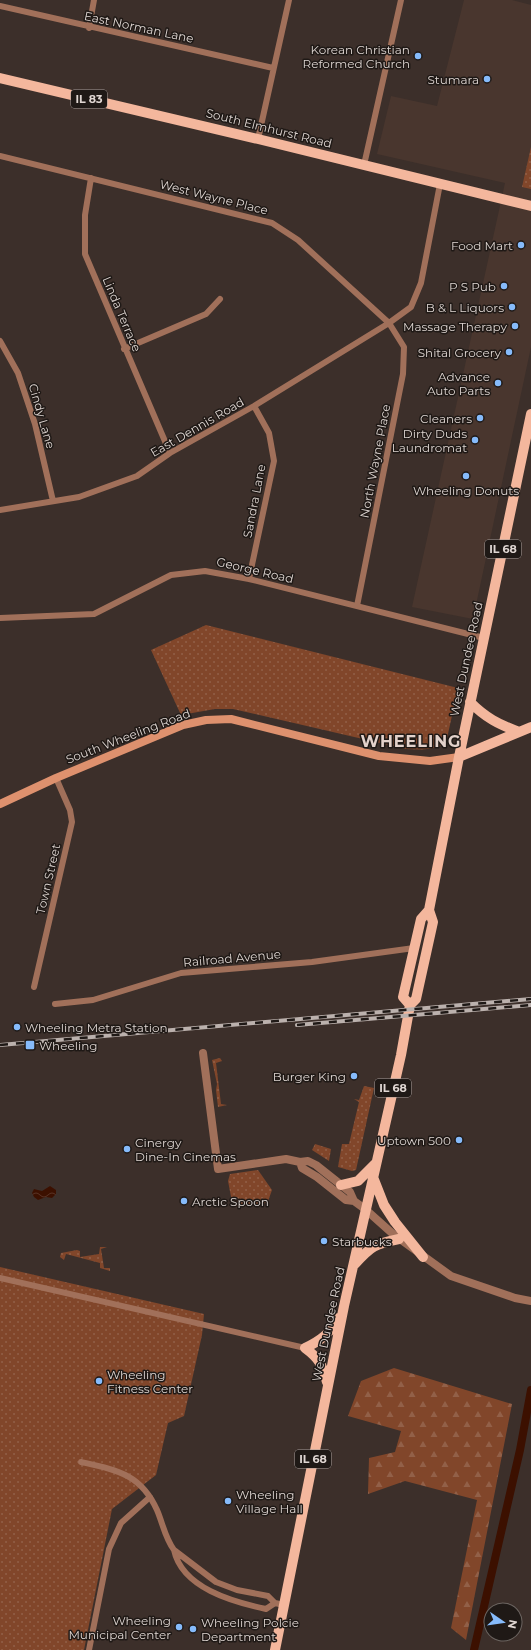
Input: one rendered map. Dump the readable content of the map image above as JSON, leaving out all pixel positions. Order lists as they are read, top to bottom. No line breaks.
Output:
{"streets":{"main road":["IL 83","South Elmhurst Road","IL 68","West Dundee Road","South Wheeling Road"],"street":["East Norman Lane","West Wayne Place","Linda Terrace","Cindy Lane","East Dennis Road","North Wayne Place","Sandra Lane","George Road","Town Street","Railroad Avenue"]},"crossings":[["South Elmhurst Road","East Dennis Road"],["West Wayne Place","Linda Terrace"],["West Wayne Place","East Dennis Road"],["West Wayne Place","North Wayne Place"],["Linda Terrace","East Dennis Road"],["Cindy Lane","East Dennis Road"],["East Dennis Road","North Wayne Place"],["East Dennis Road","Sandra Lane"],["North Wayne Place","George Road"],["Sandra Lane","George Road"],["George Road","West Dundee Road"],["West Dundee Road","South Wheeling Road"],["West Dundee Road","Railroad Avenue"],["South Wheeling Road","Town Street"]],"districts":["WHEELING"],"places":{"other":["Korean Christian Reformed Church","Stumara","Food Mart","P S Pub","B & L Liquors","Massage Therapy","Shital Grocery","Advance Auto Parts","Cleaners","Dirty Duds Laundromat","Wheeling Donuts","Wheeling Metra Station","Burger King","Uptown 500","Cinergy Dine-In Cinemas","Arctic Spoon","Starbucks","Wheeling Fitness Center","Wheeling Village Hall","Wheeling Municipal Center","Wheeling Polcie Department"],"transit":["Wheeling"]},"north":"right"}
